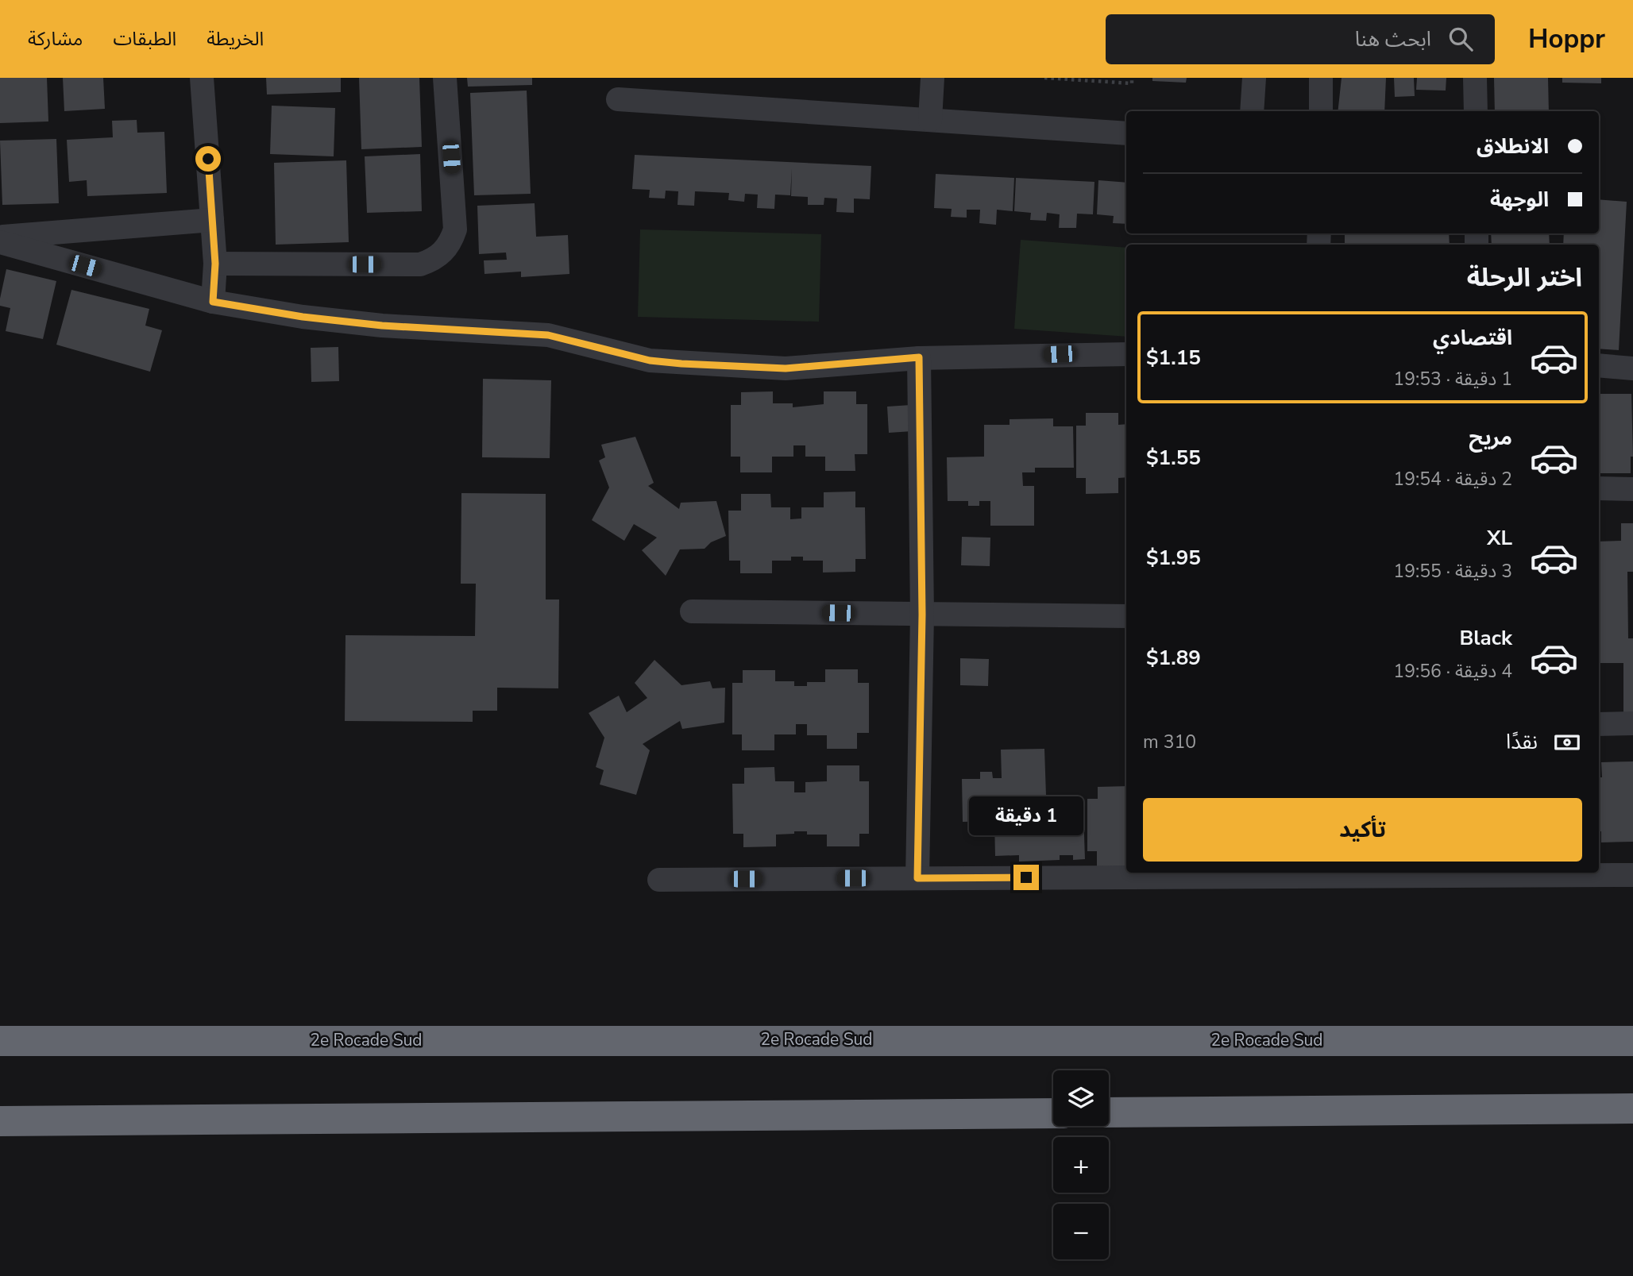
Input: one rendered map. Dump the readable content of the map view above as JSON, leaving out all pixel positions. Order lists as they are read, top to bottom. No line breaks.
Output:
{"streets":{"highway":["2e Rocade Sud"]},"page":{"header":"Hoppr","search":"ابحث هنا","nav":["الخريطة","الطبقات","مشاركة"],"banner":["الانطلاق","الوجهة"],"heading":"اختر الرحلة","list":[{"name":"اقتصادي","note":"1 دقيقة · 19:53","value":"$1.15"},{"name":"مريح","note":"2 دقيقة · 19:54","value":"$1.55"},{"name":"XL","note":"3 دقيقة · 19:55","value":"$1.95"},{"name":"Black","note":"4 دقيقة · 19:56","value":"$1.89"}],"pay":["نقدًا","310 m"],"buttons":"تأكيد","bubble":"1 دقيقة","map_buttons":["+","−"]}}
